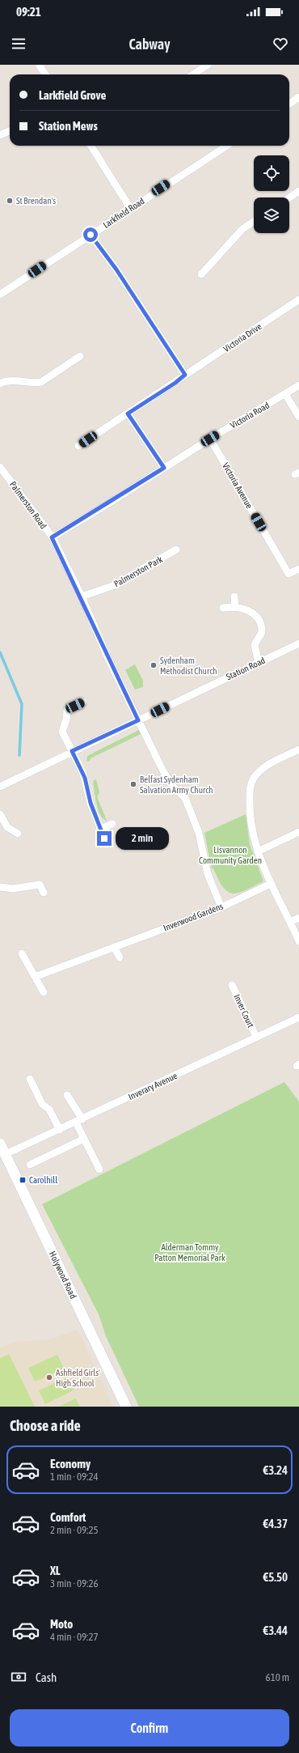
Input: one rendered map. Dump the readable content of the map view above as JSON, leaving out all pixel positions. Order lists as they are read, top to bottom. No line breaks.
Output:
{"streets":{"main road":["Holywood Road"],"street":["Larkfield Road","Victoria Drive","Victoria Road","Victoria Avenue","Palmerston Road","Palmerston Park","Station Road","Inverwood Gardens","Inver Court","Inverary Avenue"]},"crossings":[["Victoria Road","Victoria Avenue"],["Victoria Road","Palmerston Road"],["Palmerston Road","Palmerston Park"],["Palmerston Road","Station Road"],["Palmerston Road","Inverwood Gardens"],["Inver Court","Inverary Avenue"],["Inverary Avenue","Holywood Road"]],"parks":["Lisvannon Community Garden","Alderman Tommy Patton Memorial Park"],"places":{"other":["St Brendan's","Sydenham Methodist Church","Belfast Sydenham Salvation Army Church","Ashfield Girls' High School"],"transit":["Carolhill"]},"page":{"status":"09:21","header":"Cabway","banner":["Larkfield Grove","Station Mews"],"bubble":"2 min","heading":"Choose a ride","list":[{"name":"Economy","note":"1 min · 09:24","value":"€3.24"},{"name":"Comfort","note":"2 min · 09:25","value":"€4.37"},{"name":"XL","note":"3 min · 09:26","value":"€5.50"},{"name":"Moto","note":"4 min · 09:27","value":"€3.44"}],"pay":["Cash","610 m"],"buttons":"Confirm"}}
